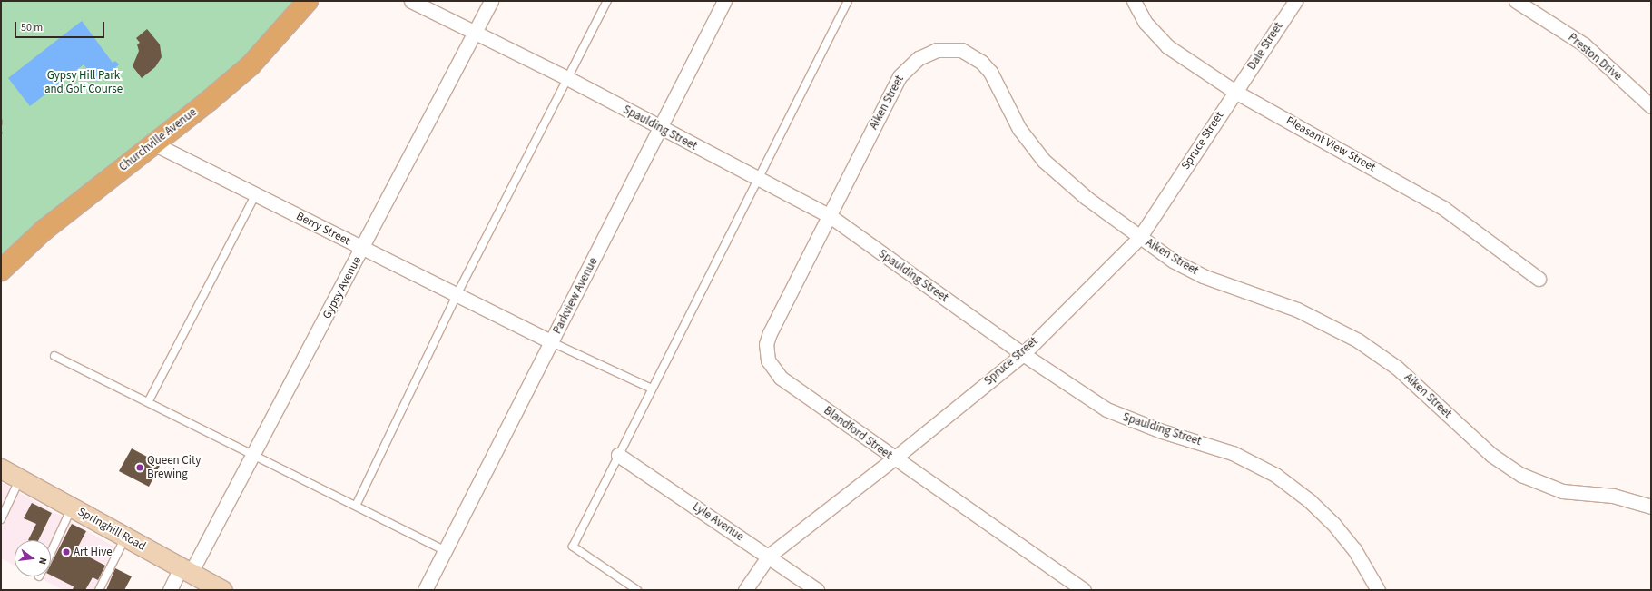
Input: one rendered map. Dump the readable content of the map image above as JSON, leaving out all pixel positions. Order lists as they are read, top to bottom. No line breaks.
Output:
{"streets":{"main road":["Churchville Avenue"],"street":["Dale Street","Preston Drive","Aiken Street","Spaulding Street","Spruce Street","Pleasant View Street","Berry Street","Gypsy Avenue","Parkview Avenue","Blandford Street","Lyle Avenue","Springhill Road"]},"crossings":[["Dale Street","Spruce Street"],["Dale Street","Pleasant View Street"],["Aiken Street","Spaulding Street"],["Aiken Street","Spruce Street"],["Aiken Street","Blandford Street"],["Spaulding Street","Spruce Street"],["Spaulding Street","Gypsy Avenue"],["Spaulding Street","Parkview Avenue"],["Spaulding Street","Blandford Street"],["Churchville Avenue","Berry Street"],["Spruce Street","Pleasant View Street"],["Spruce Street","Blandford Street"],["Spruce Street","Lyle Avenue"],["Berry Street","Gypsy Avenue"],["Berry Street","Parkview Avenue"],["Gypsy Avenue","Springhill Road"]],"parks":["Gypsy Hill Park and Golf Course"],"places":["Queen City Brewing","Art Hive"],"scale_bar":"50 m","north":"right"}
